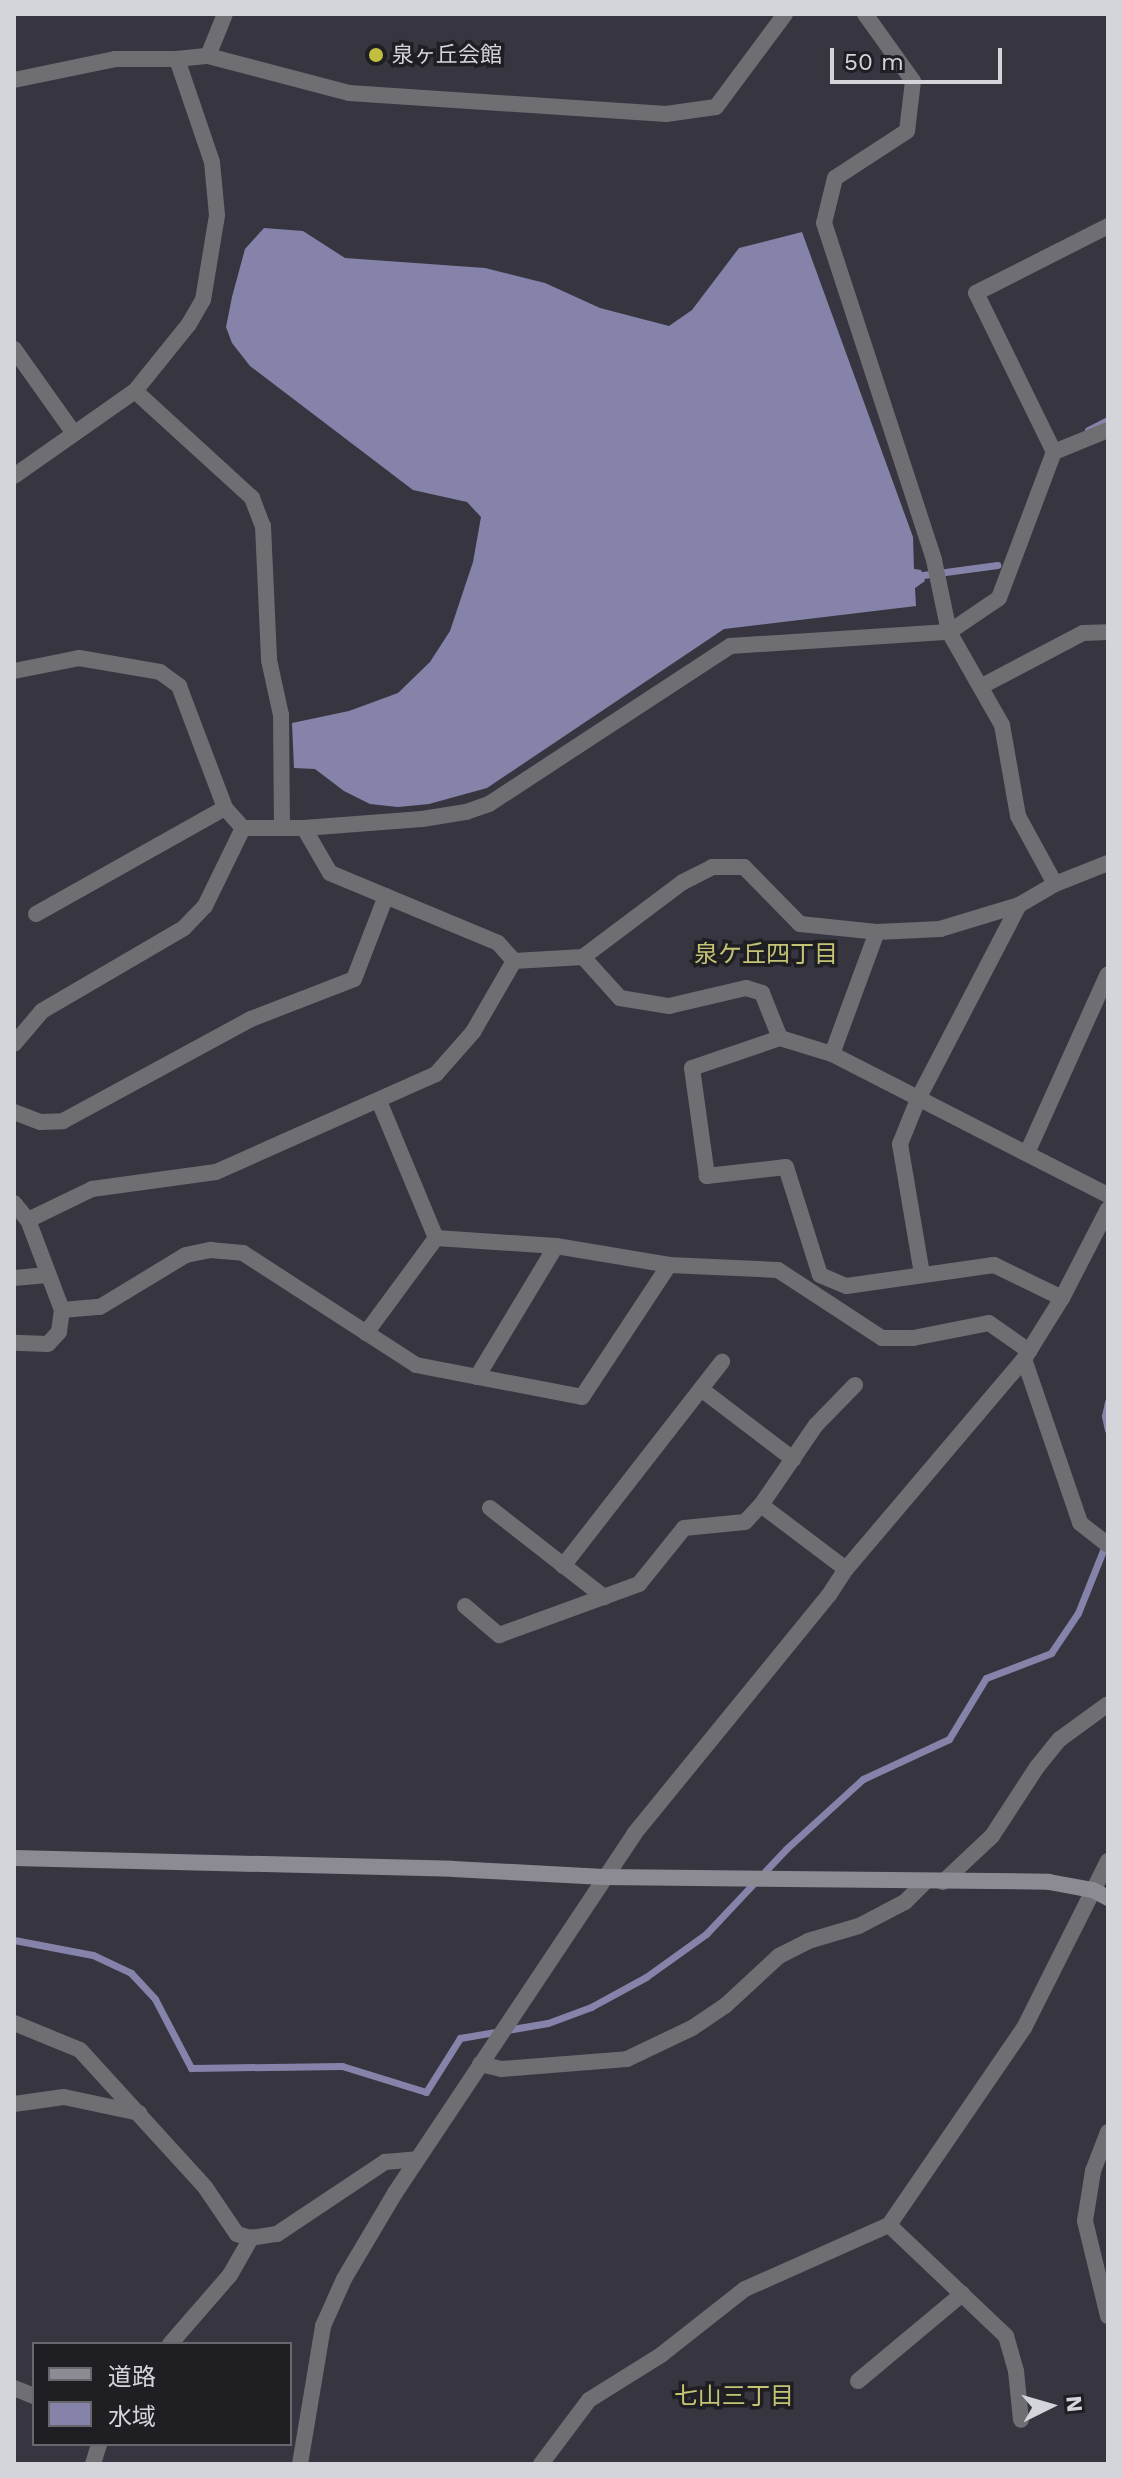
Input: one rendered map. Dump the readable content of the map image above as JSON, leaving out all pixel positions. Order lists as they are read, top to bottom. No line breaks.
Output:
{"districts":["泉ケ丘四丁目","七山三丁目"],"places":["泉ヶ丘会館"],"legend":["道路","水域"],"scale_bar":"50 m","north":"right"}
